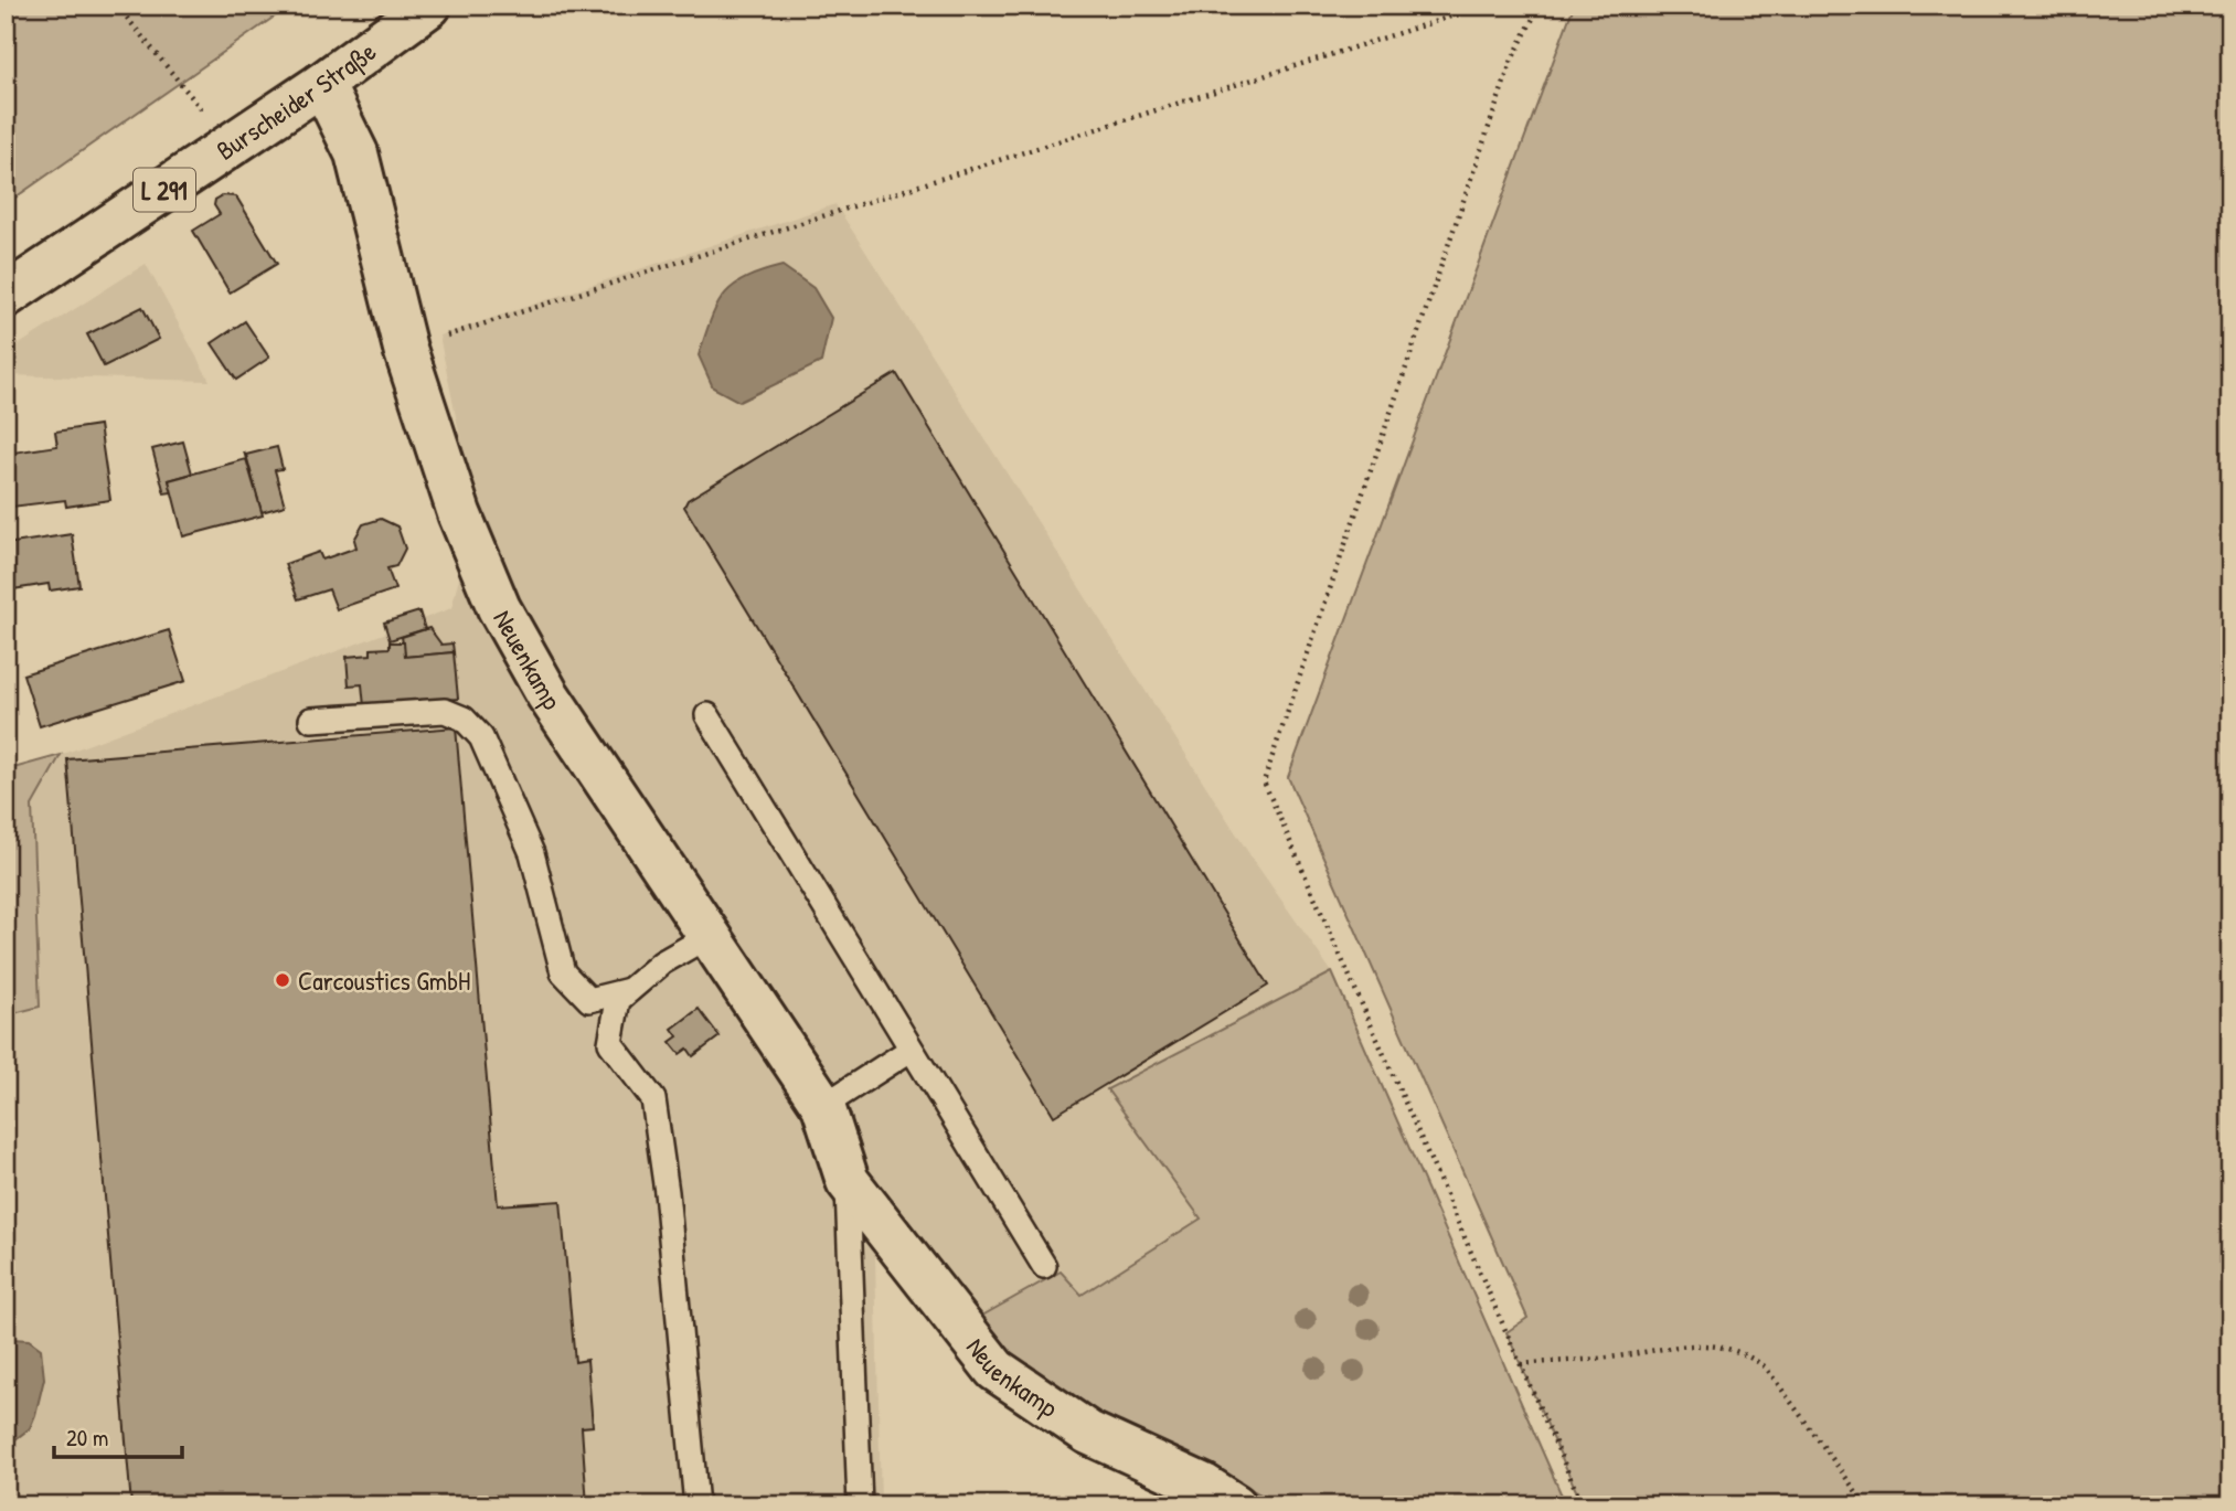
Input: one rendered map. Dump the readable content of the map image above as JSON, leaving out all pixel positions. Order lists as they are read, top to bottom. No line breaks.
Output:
{"streets":{"street":["Burscheider Straße","L 291","Neuenkamp"]},"crossings":[["Burscheider Straße","Neuenkamp"]],"places":["Carcoustics GmbH"],"scale_bar":"20 m"}
